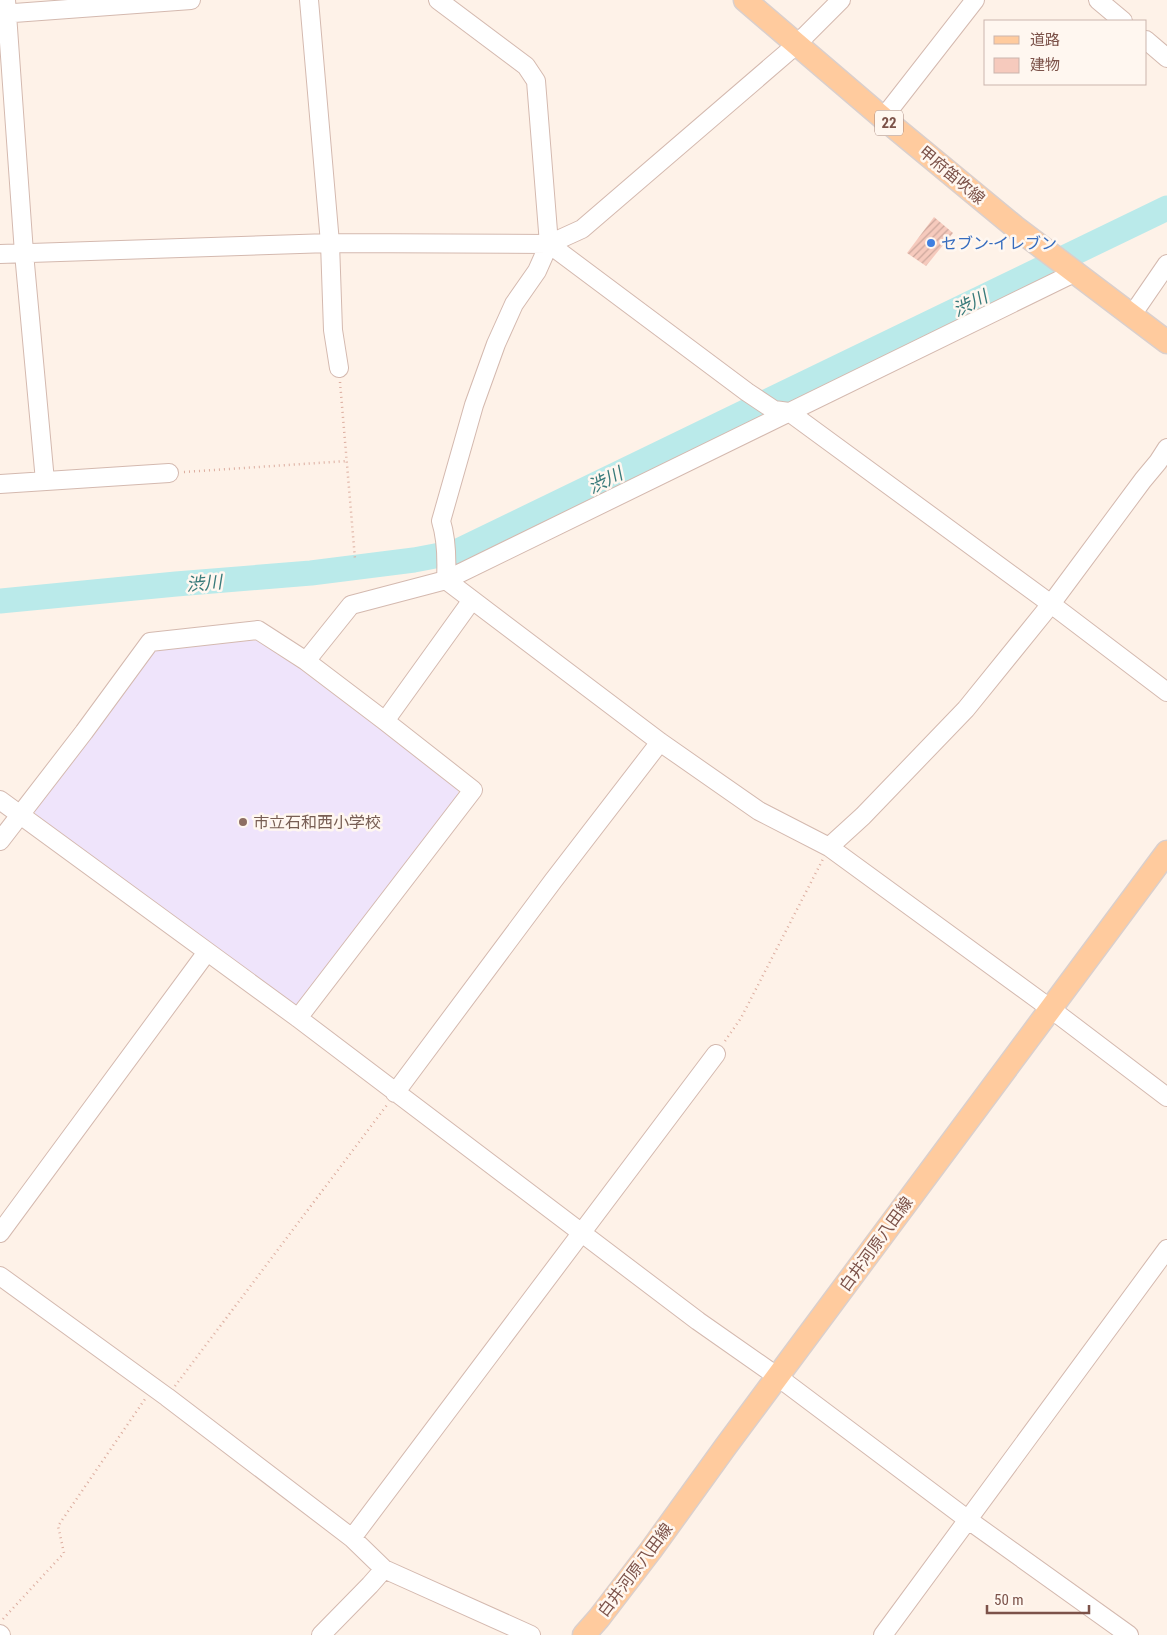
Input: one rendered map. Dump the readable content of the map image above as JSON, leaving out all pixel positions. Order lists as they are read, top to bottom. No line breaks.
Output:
{"streets":{"main road":["22","甲府笛吹線","白井河原八田線"]},"water":["渋川"],"places":["セブン-イレブン","市立石和西小学校"],"legend":["道路","建物"],"scale_bar":"50 m"}
